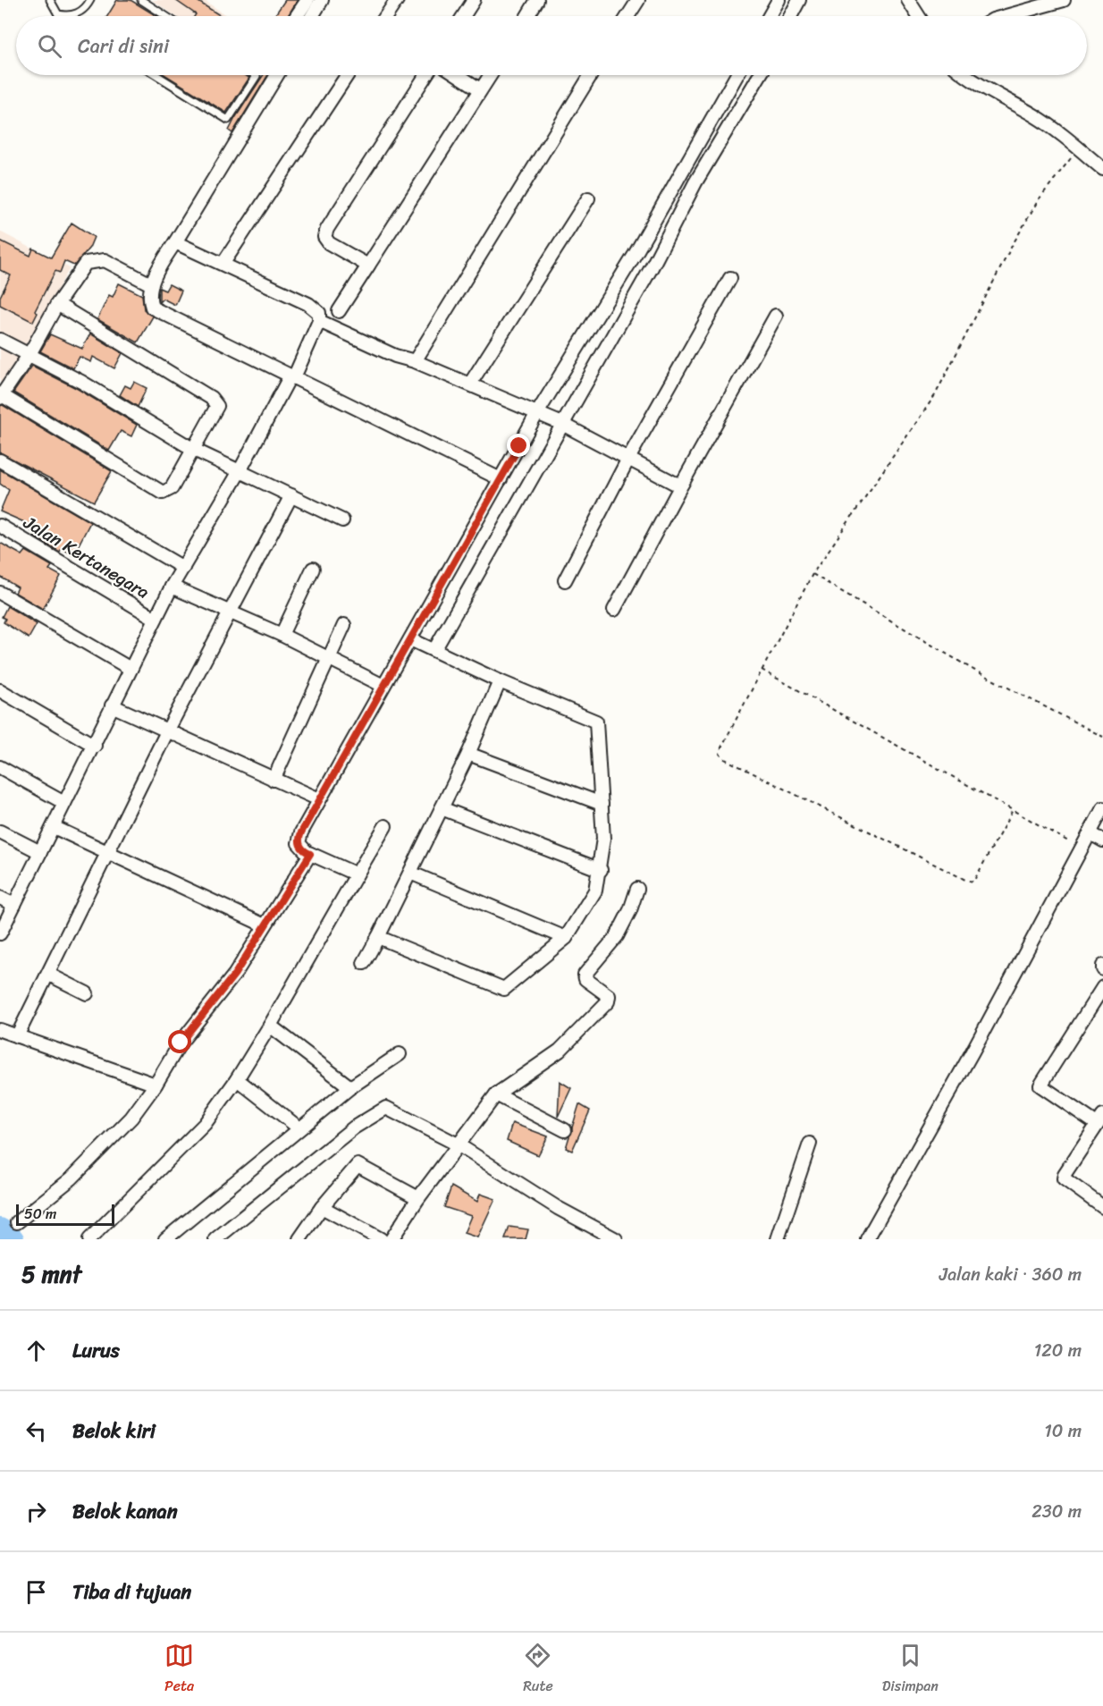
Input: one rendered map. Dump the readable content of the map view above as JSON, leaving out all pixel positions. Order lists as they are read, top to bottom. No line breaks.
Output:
{"streets":{"street":["Jalan Kertanegara"]},"scale_bar":"50 m","page":{"search":"Cari di sini","scale":"50 m","heading":["5 mnt","Jalan kaki · 360 m"],"list":[["Lurus","120 m"],["Belok kiri","10 m"],["Belok kanan","230 m"],"Tiba di tujuan"],"nav":["Peta","Rute","Disimpan"]}}
